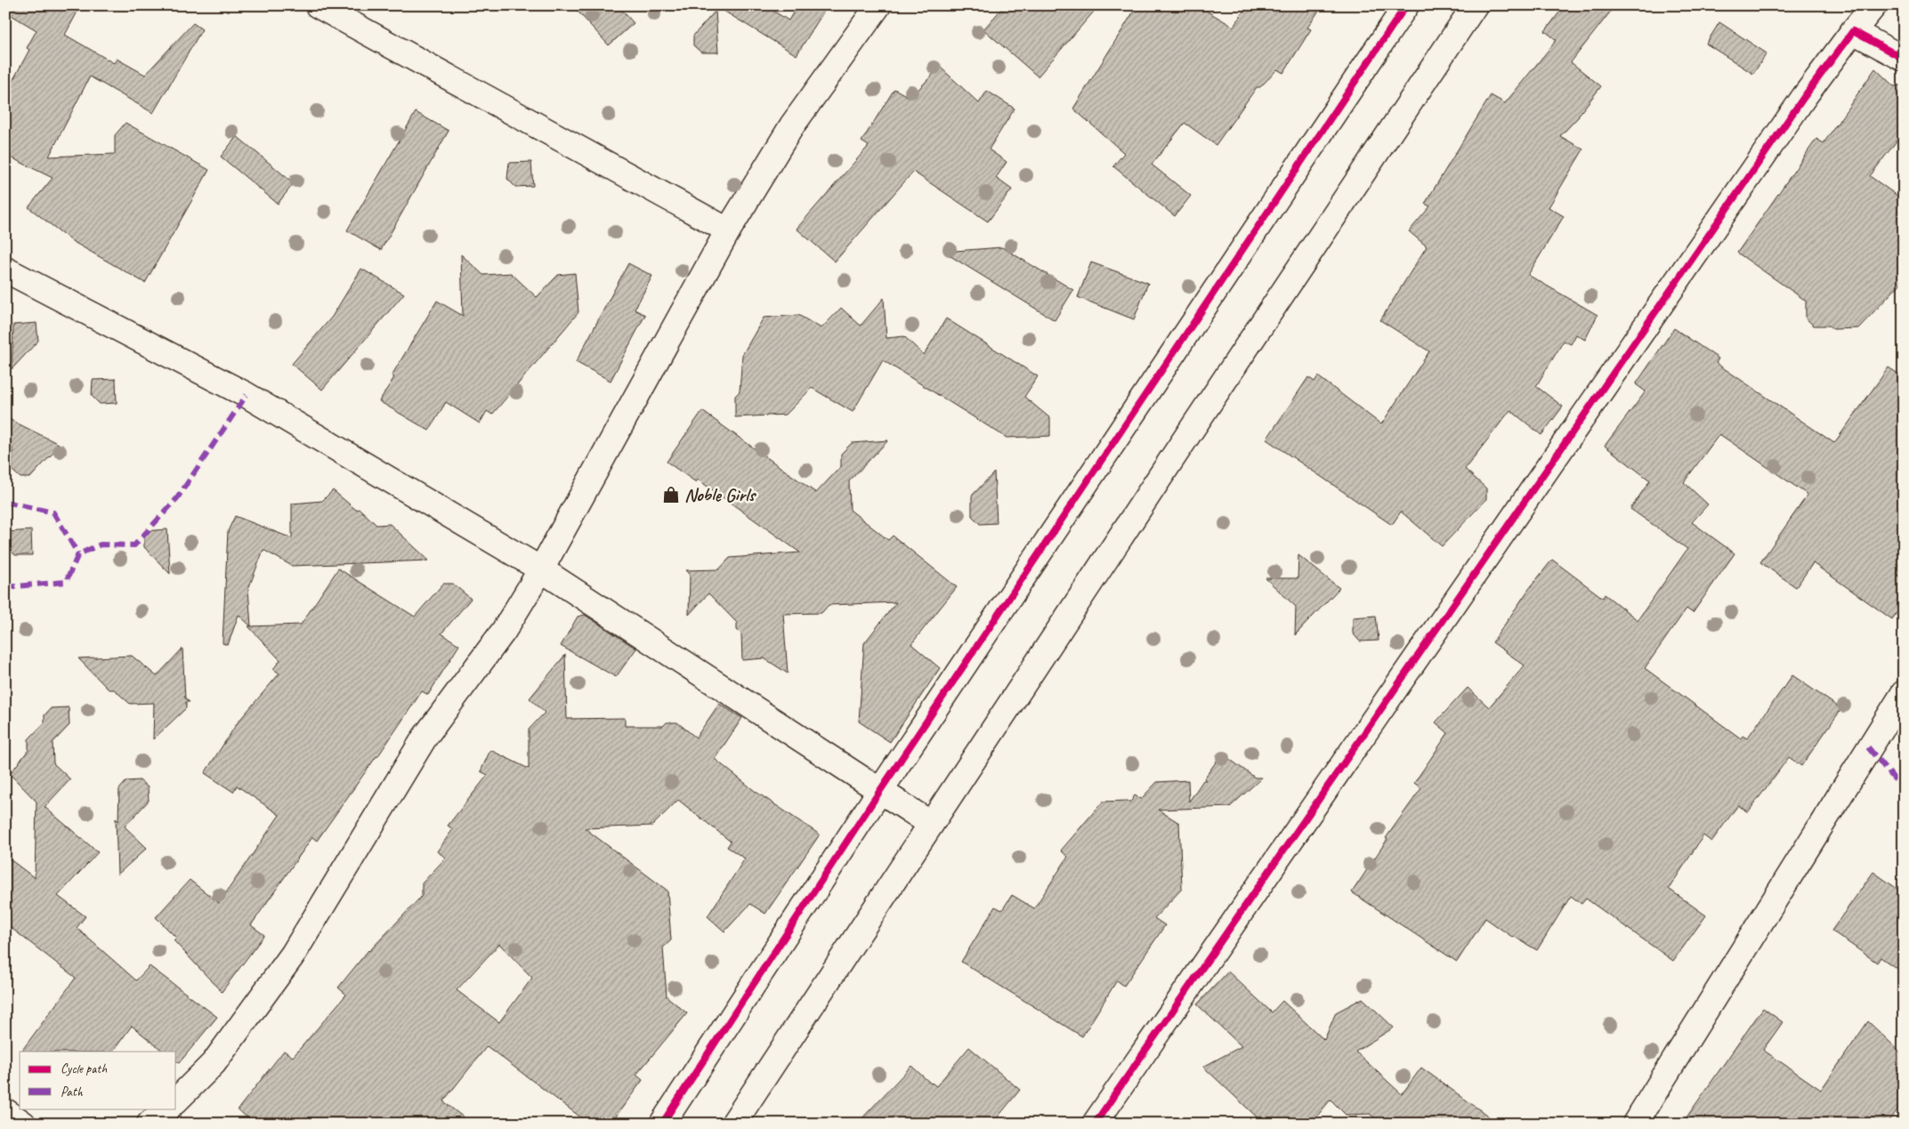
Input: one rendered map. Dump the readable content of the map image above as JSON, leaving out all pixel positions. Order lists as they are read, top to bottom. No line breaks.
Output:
{"places":{"shop":["Noble Girls"]},"legend":["Cycle path","Path"]}
